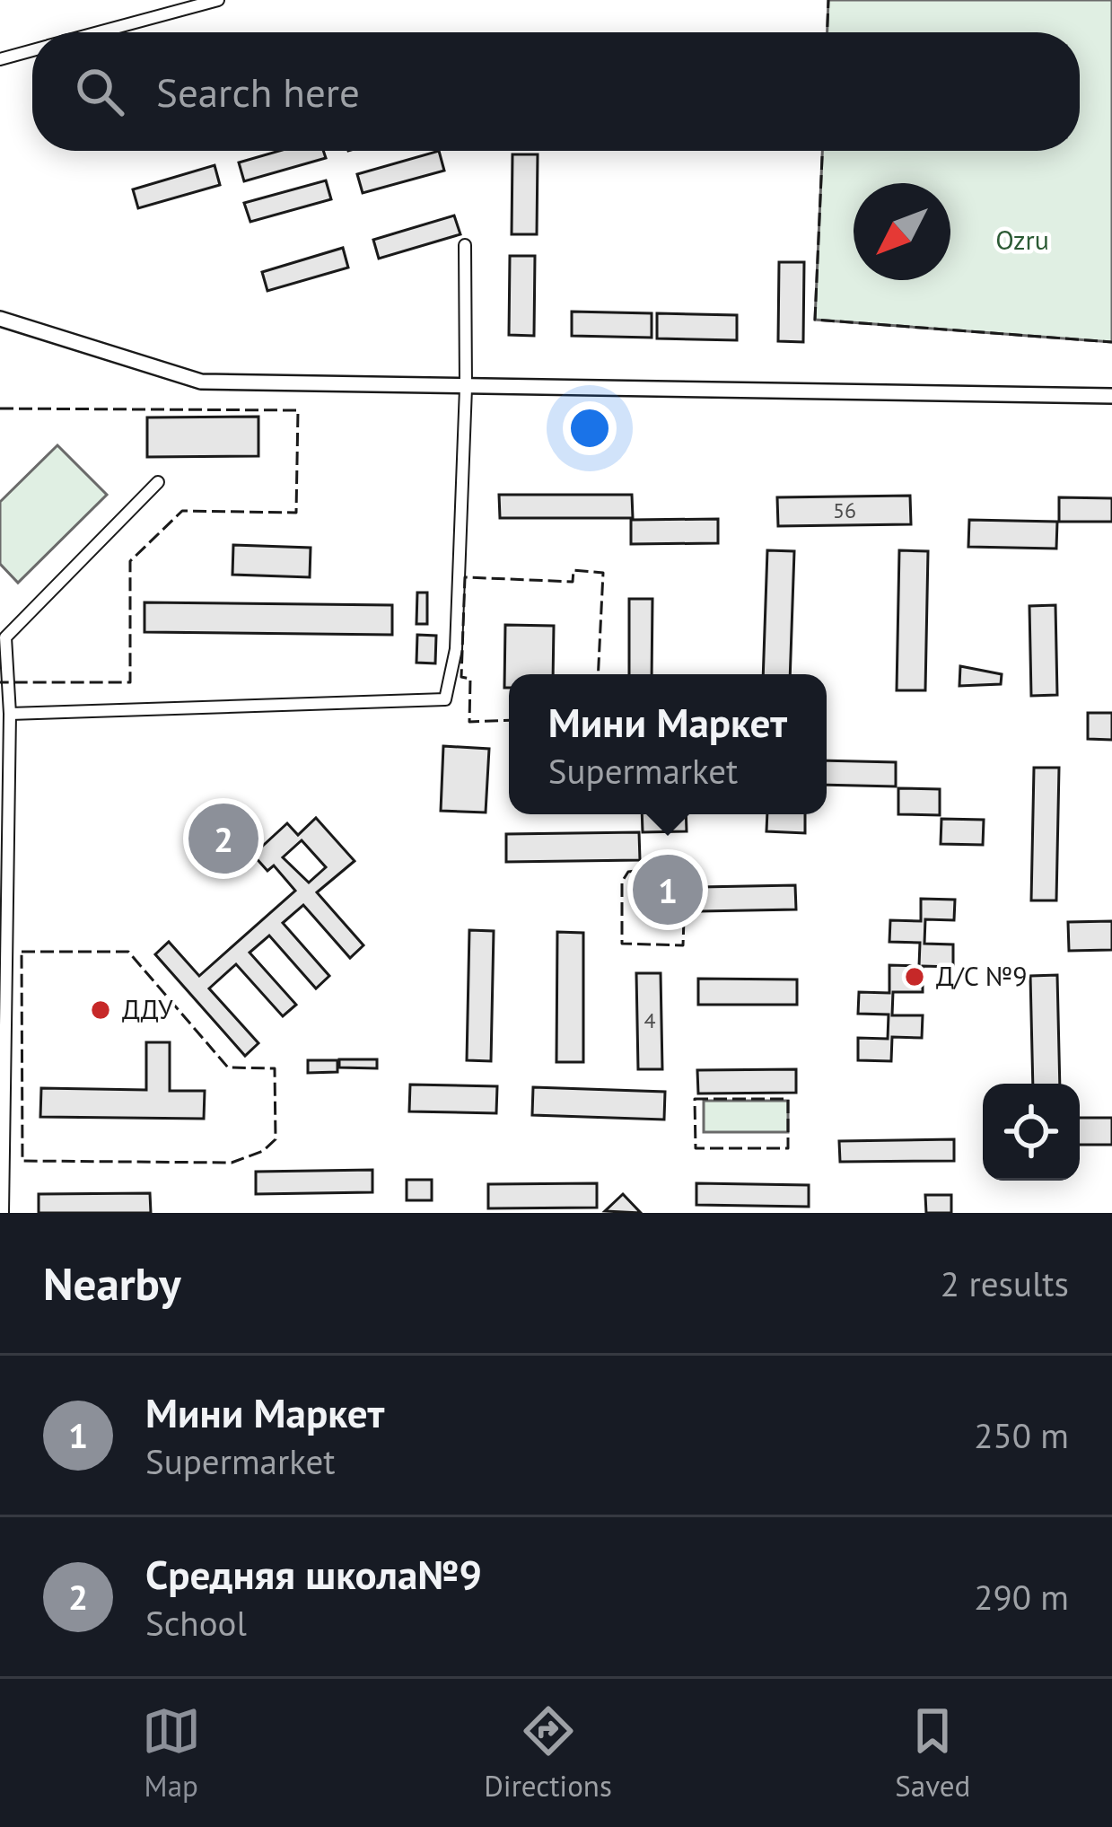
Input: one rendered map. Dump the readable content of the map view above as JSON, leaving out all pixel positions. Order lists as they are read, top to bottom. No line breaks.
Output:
{"parks":["Ozru"],"places":["Д/С №9","ДДУ"],"house_numbers":["56","4"],"north":"bottom left","page":{"search":"Search here","popup":["Мини Маркет","Supermarket"],"pins":["2","1"],"heading":["Nearby","2 results"],"list":[{"mark":"1","name":"Мини Маркет","note":"Supermarket","value":"250 m"},{"mark":"2","name":"Средняя школа№9","note":"School","value":"290 m"}],"nav":["Map","Directions","Saved"]}}
